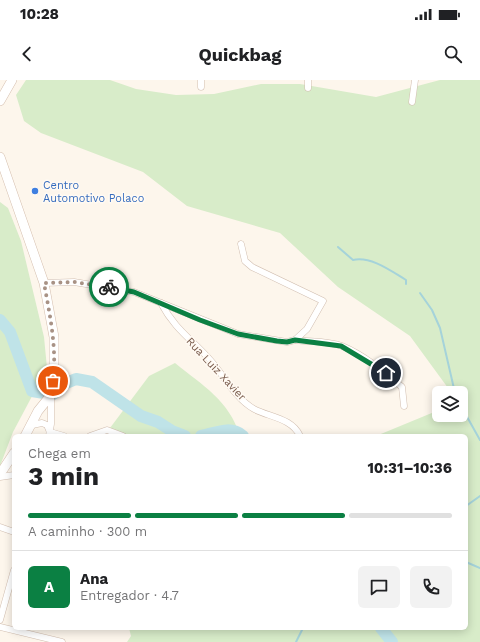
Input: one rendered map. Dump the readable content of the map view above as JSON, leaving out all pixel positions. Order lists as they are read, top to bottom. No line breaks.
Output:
{"streets":{"street":["Rua Luiz Xavier"]},"places":["Centro Automotivo Polaco"],"page":{"status":"10:28","header":"Quickbag","heading":["3 min","Chega em","10:31–10:36"],"panel":["Ana","Entregador · 4.7"],"bar":"A caminho · 300 m","round":"A"}}
